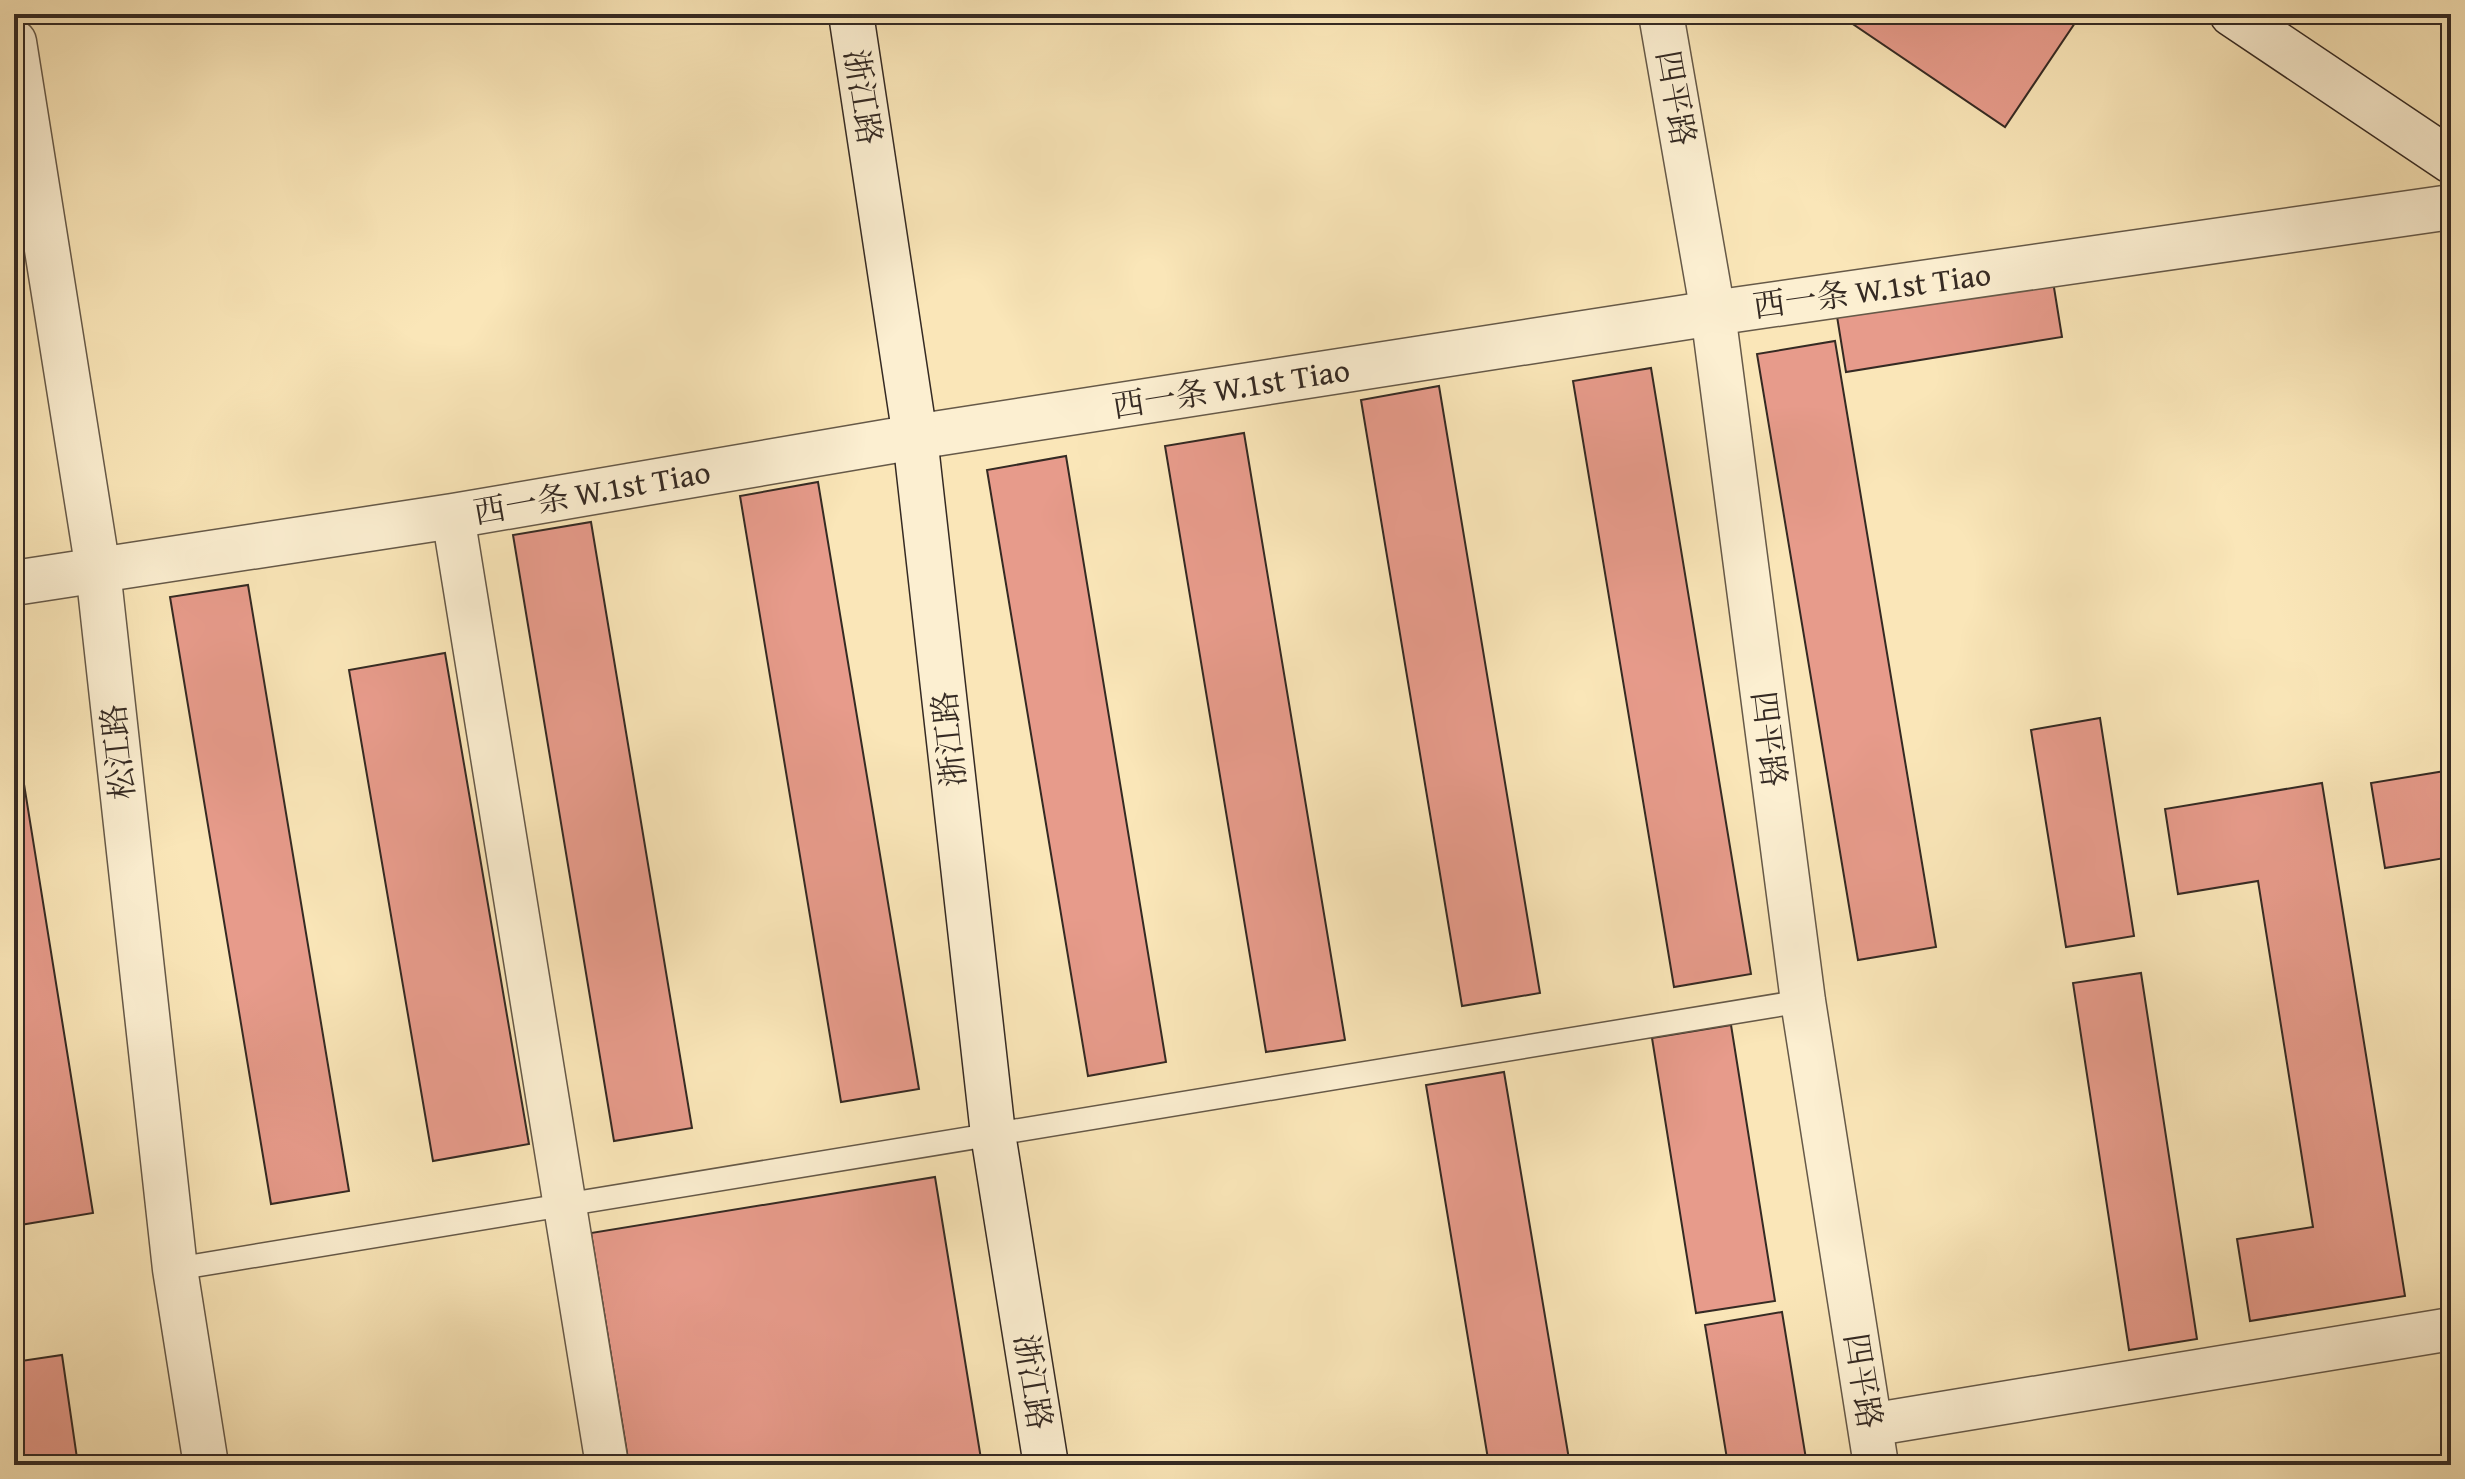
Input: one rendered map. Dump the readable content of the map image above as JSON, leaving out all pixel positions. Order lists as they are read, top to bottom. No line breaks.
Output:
{"streets":{"street":["浙江路","四平路","西一条 W.1st Tiao","松江路"]},"crossings":[["浙江路","西一条 W.1st Tiao"],["四平路","西一条 W.1st Tiao"],["西一条 W.1st Tiao","松江路"]]}
